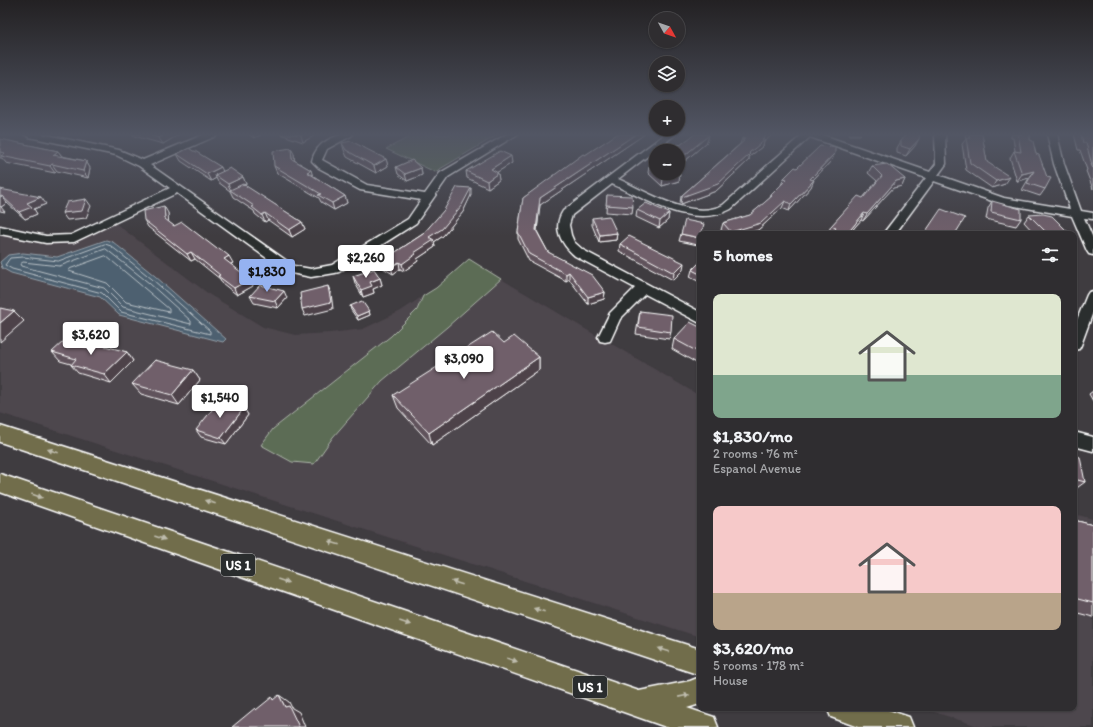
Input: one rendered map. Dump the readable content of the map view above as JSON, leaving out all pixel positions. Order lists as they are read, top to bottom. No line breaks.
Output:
{"streets":{"main road":["US 1"]},"north":"bottom right","page":{"map_buttons":["+","−"],"heading":"5 homes","price":["$2,260","$1,830","$3,620","$3,090","$1,540"],"list":[{"name":"$1,830/mo","note":"2 rooms · 76 m² · Espanol Avenue"},{"name":"$3,620/mo","note":"5 rooms · 178 m² · House"}]}}
